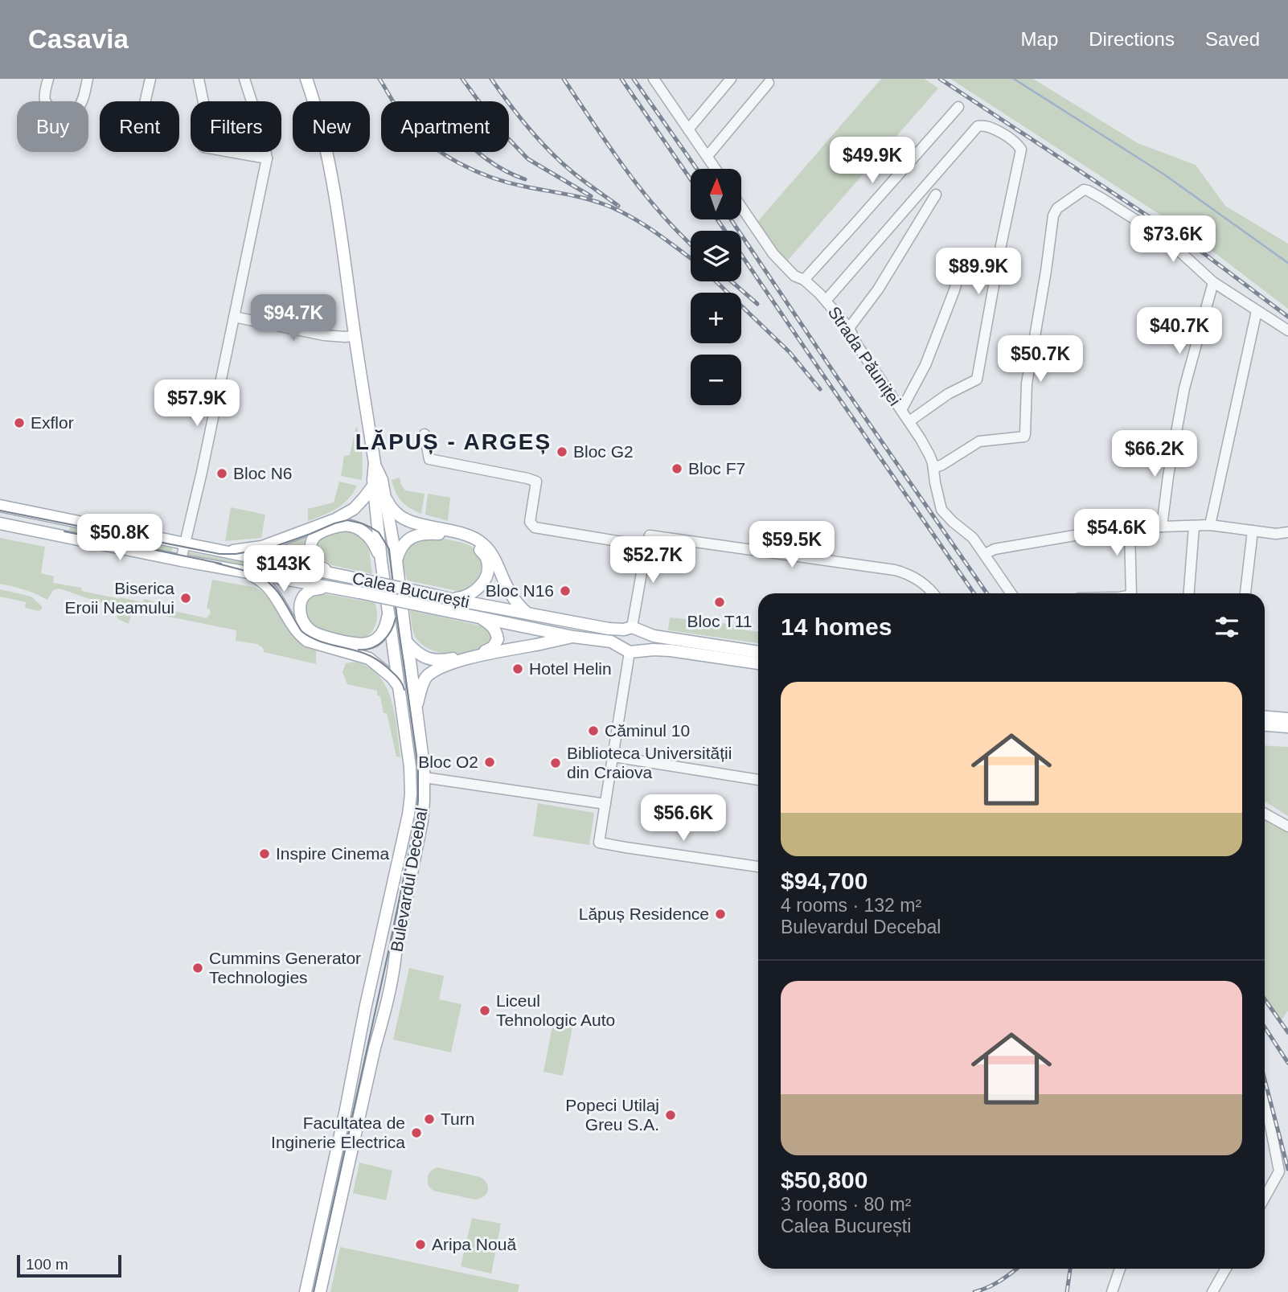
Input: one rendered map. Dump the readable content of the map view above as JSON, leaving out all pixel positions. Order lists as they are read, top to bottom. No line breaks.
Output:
{"streets":{"main road":["Calea București","Bulevardul Decebal"],"street":["Strada Păuniței"]},"districts":["LĂPUȘ - ARGEȘ"],"places":["Exflor","Bloc G2","Bloc F7","Bloc N6","Bloc N16","Biserica Eroii Neamului","Bloc T11","Hotel Helin","Căminul 10","Bloc O2","Biblioteca Universității din Craiova","Inspire Cinema","Lăpuș Residence","Cummins Generator Technologies","Liceul Tehnologic Auto","Popeci Utilaj Greu S.A.","Turn","Facultatea de Inginerie Electrica","Aripa Nouă"],"scale_bar":"100 m","north":"top","page":{"header":"Casavia","nav":["Map","Directions","Saved"],"chip":["Buy","Rent","Filters","New","Apartment"],"price":["$49.9K","$73.6K","$89.9K","$94.7K","$40.7K","$50.7K","$57.9K","$66.2K","$54.6K","$50.8K","$59.5K","$52.7K","$143K","$56.6K"],"map_buttons":["+","−"],"heading":"14 homes","list":[{"name":"$94,700","note":"4 rooms · 132 m² · Bulevardul Decebal"},{"name":"$50,800","note":"3 rooms · 80 m² · Calea București"}],"scale":"100 m"}}
